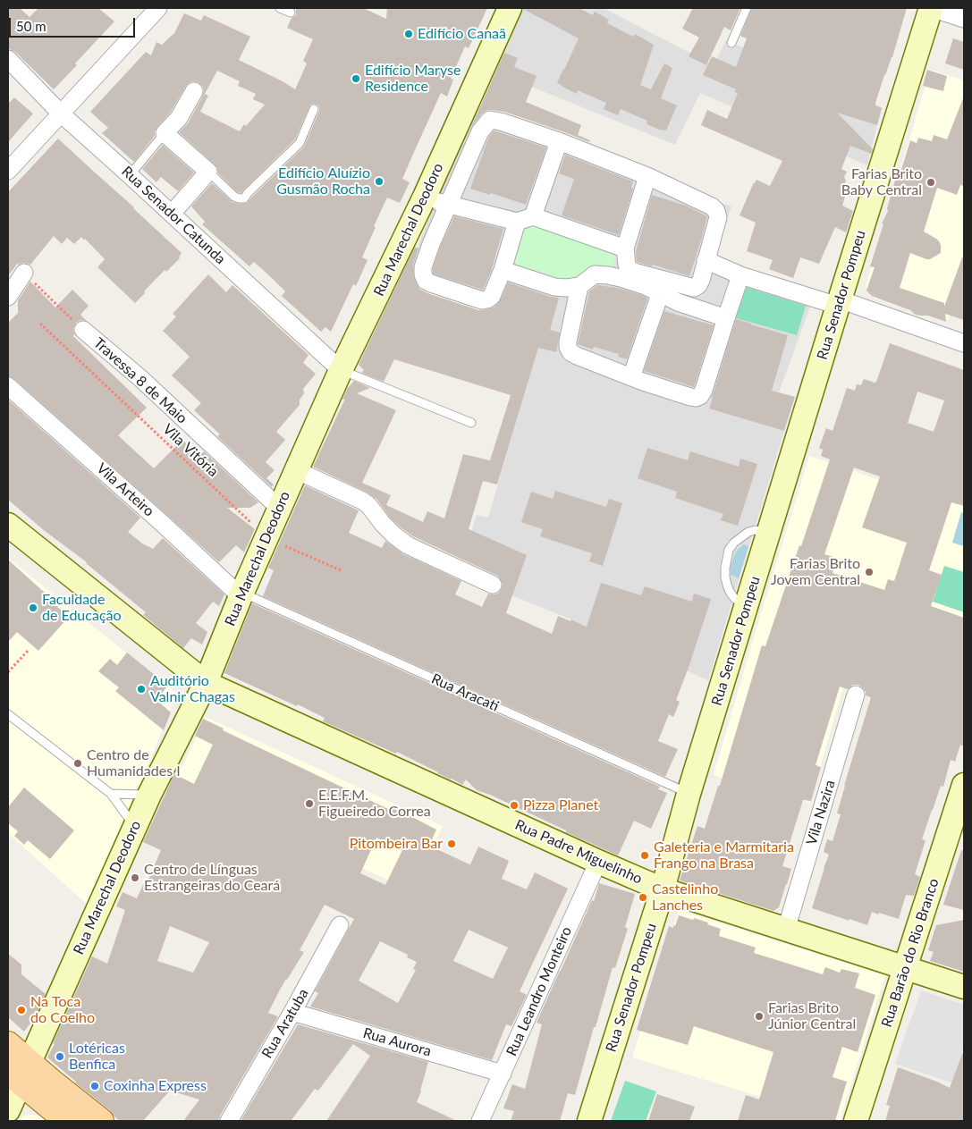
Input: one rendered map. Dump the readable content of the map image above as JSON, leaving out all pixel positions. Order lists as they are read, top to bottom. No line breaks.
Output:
{"streets":{"street":["Rua Senador Catunda","Rua Marechal Deodoro","Rua Senador Pompeu","Travessa 8 de Maio","Vila Arteiro","Vila Nazira","Rua Padre Miguelinho","Rua Barão do Rio Branco","Rua Leandro Monteiro","Rua Aratuba","Rua Aurora"],"lane":["Rua Aracati"],"path":["Vila Vitória"]},"crossings":[["Rua Senador Catunda","Rua Marechal Deodoro"],["Rua Marechal Deodoro","Travessa 8 de Maio"],["Rua Marechal Deodoro","Vila Vitória"],["Rua Marechal Deodoro","Vila Arteiro"],["Rua Marechal Deodoro","Rua Aracati"],["Rua Marechal Deodoro","Rua Padre Miguelinho"],["Rua Senador Pompeu","Rua Aracati"],["Rua Senador Pompeu","Rua Padre Miguelinho"],["Vila Arteiro","Rua Aracati"],["Vila Nazira","Rua Padre Miguelinho"],["Rua Padre Miguelinho","Rua Barão do Rio Branco"],["Rua Padre Miguelinho","Rua Leandro Monteiro"],["Rua Leandro Monteiro","Rua Aurora"],["Rua Aratuba","Rua Aurora"]],"places":["Edifício Canaã","Edifício Maryse Residence","Edifício Aluízio Gusmão Rocha","Farias Brito Baby Central","Farias Brito Jovem Central","Faculdade de Educação","Auditório Valnir Chagas","Centro de Humanidades I","E.E.F.M. Figueiredo Correa","Pizza Planet","Pitombeira Bar","Galeteria e Marmitaria Frango na Brasa","Centro de Línguas Estrangeiras do Ceará","Castelinho Lanches","Na Toca do Coelho","Farias Brito Júnior Central","Lotéricas Benfica","Coxinha Express"],"scale_bar":"50 m"}
